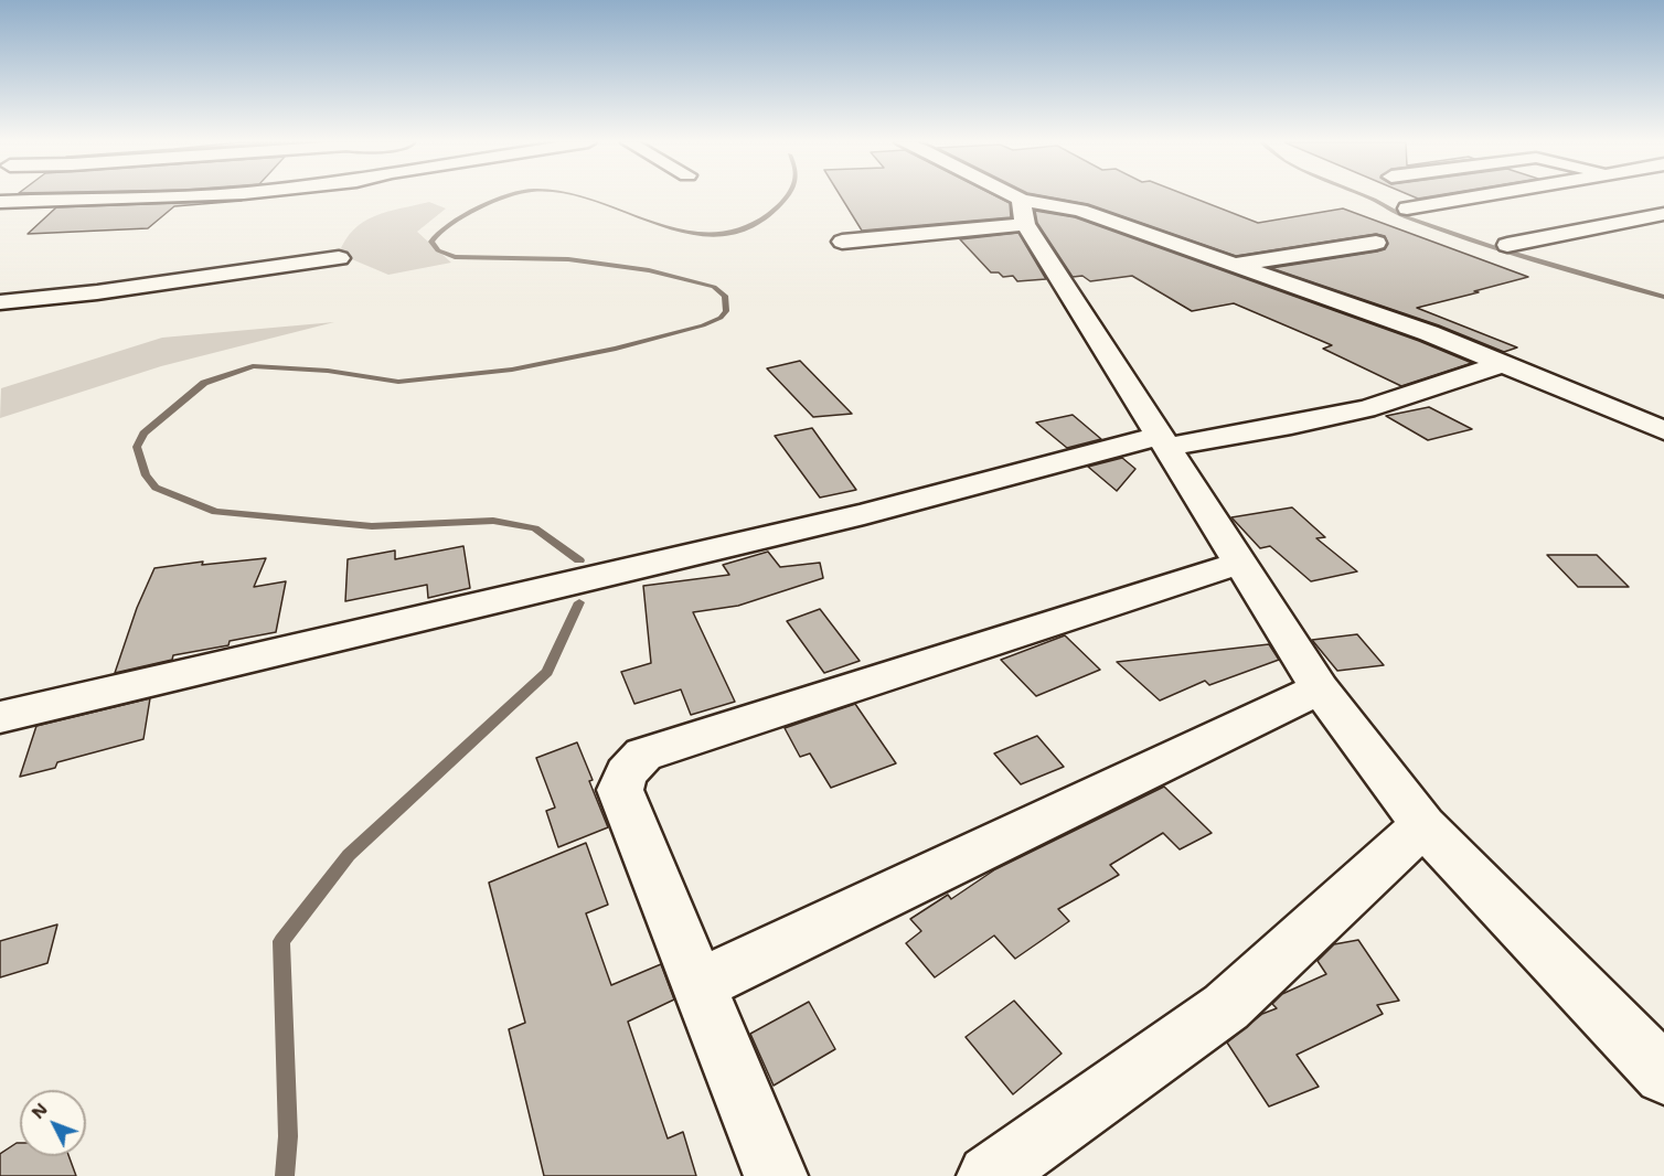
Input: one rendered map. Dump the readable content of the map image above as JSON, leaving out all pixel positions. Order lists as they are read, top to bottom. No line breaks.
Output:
{"north":"top left"}
